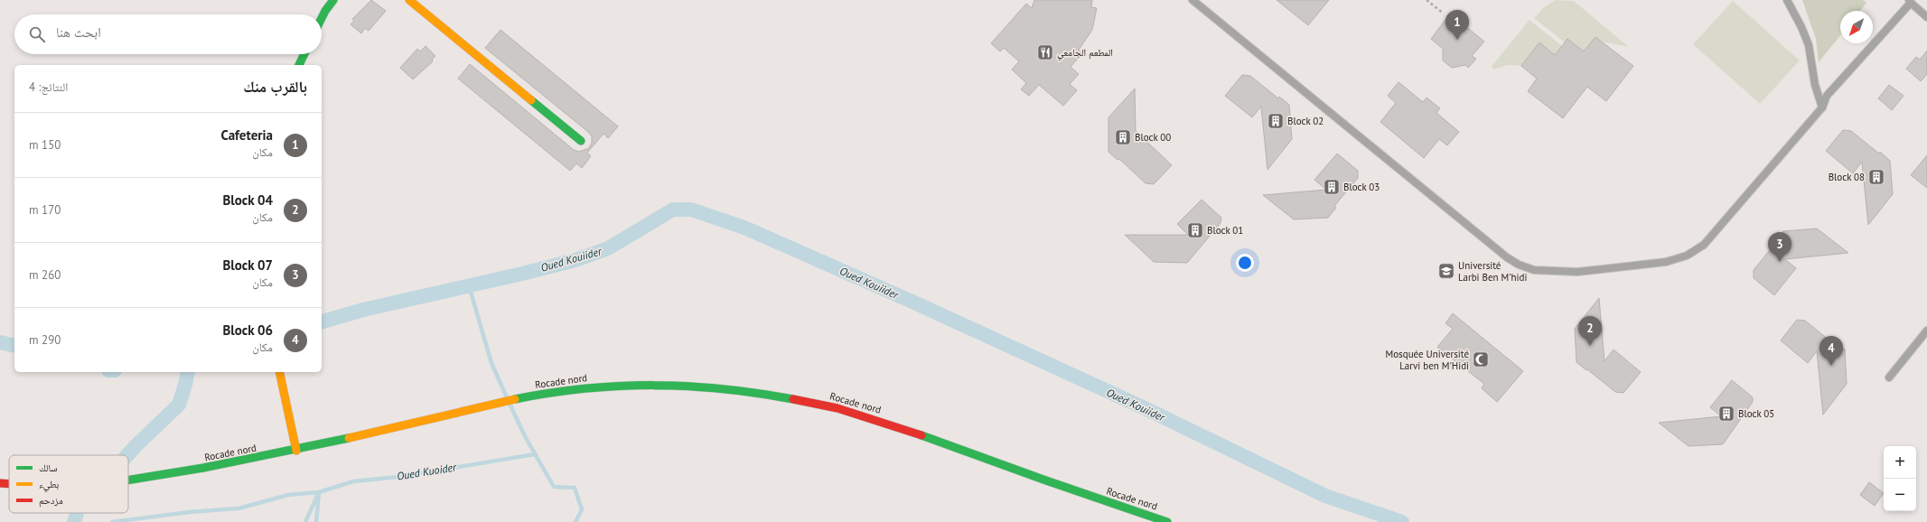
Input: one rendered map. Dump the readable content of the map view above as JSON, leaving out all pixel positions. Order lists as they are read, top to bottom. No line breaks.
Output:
{"streets":{"main road":["Rocade nord"]},"water":["Oued Kouiider","Oued Kuoider"],"places":{"restaurant":["المطعم الجامعي"],"building":["Block 02","Block 00","Block 08","Block 03","Block 01","Block 05"],"school or university":["Université Larbi Ben M'hidi"],"mosque":["Mosquée Université Larvi ben M'Hidi"]},"legend":["سالك","بطيء","مزدحم"],"north":"bottom left","page":{"pins":["1","3","2","4"],"search":"ابحث هنا","heading":["بالقرب منك","النتائج: 4"],"list":[{"mark":"1","name":"Cafeteria","note":"مكان","value":"150 m"},{"mark":"2","name":"Block 04","note":"مكان","value":"170 m"},{"mark":"3","name":"Block 07","note":"مكان","value":"260 m"},{"mark":"4","name":"Block 06","note":"مكان","value":"290 m"}],"map_buttons":["+","−"]}}
